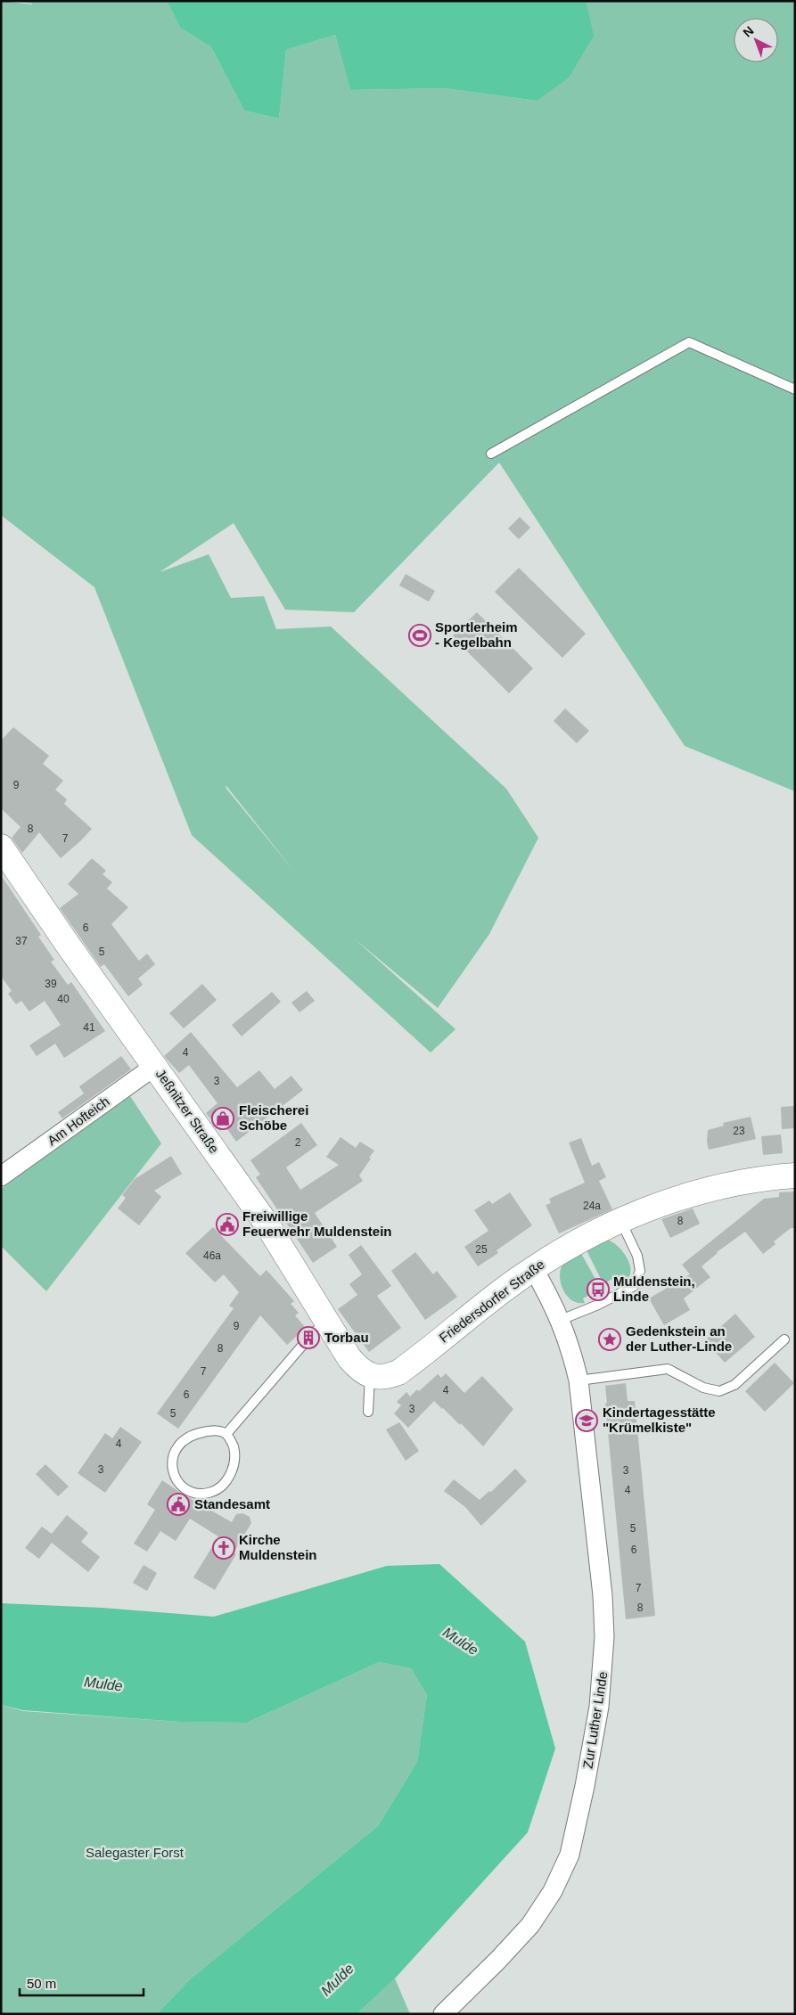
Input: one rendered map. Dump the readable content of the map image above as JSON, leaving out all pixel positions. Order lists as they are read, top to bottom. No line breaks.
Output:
{"streets":{"main road":["Jeßnitzer Straße","Friedersdorfer Straße"],"street":["Am Hofteich","Zur Luther Linde"]},"crossings":[["Jeßnitzer Straße","Am Hofteich"],["Jeßnitzer Straße","Friedersdorfer Straße"],["Friedersdorfer Straße","Zur Luther Linde"]],"water":["Mulde"],"parks":["Salegaster Forst"],"places":{"sports":["Sportlerheim - Kegelbahn"],"shop":["Fleischerei Schöbe"],"public building":["Freiwillige Feuerwehr Muldenstein","Standesamt"],"bus stop":["Muldenstein, Linde"],"building":["Torbau"],"place":["Gedenkstein an der Luther-Linde"],"school or university":["Kindertagesstätte \"Krümelkiste\""],"church":["Kirche Muldenstein"]},"house_numbers":["9","8","7","6","37","5","39","40","41","4","3","23","2","24a","8","25","46a","9","8","7","4","6","3","5","4","3","3","4","5","6","7","8"],"scale_bar":"50 m","north":"top left"}
